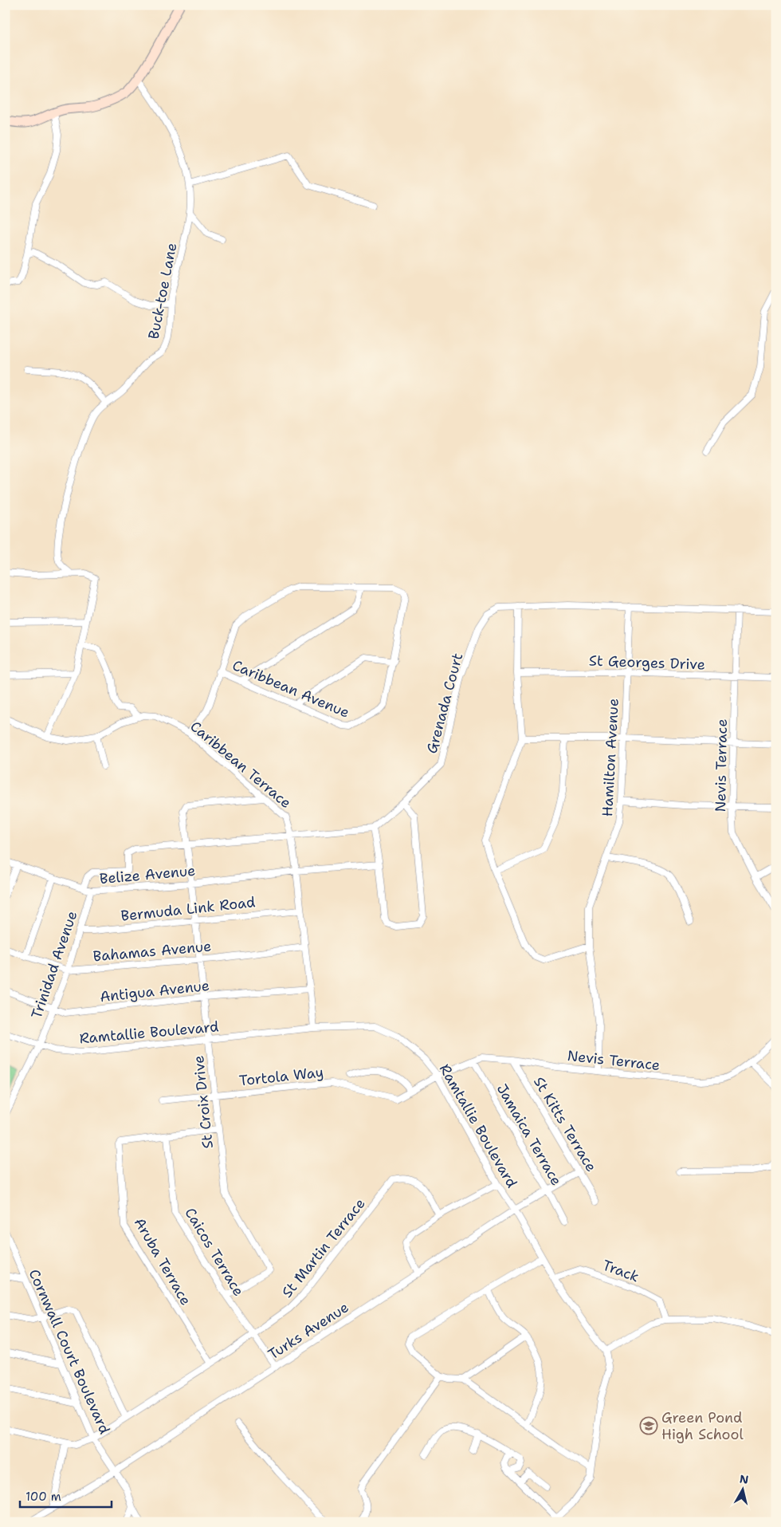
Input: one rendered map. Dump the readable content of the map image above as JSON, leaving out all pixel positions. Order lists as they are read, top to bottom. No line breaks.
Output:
{"streets":{"street":["Buck-toe Lane","St Georges Drive","Caribbean Avenue","Grenada Court","Hamilton Avenue","Caribbean Terrace","Nevis Terrace","Belize Avenue","Bermuda Link Road","Bahamas Avenue","Trinidad Avenue","Antigua Avenue","Ramtallie Boulevard","Tortola Way","St Croix Drive","St Kitts Terrace","Jamaica Terrace","St Martin Terrace","Caicos Terrace","Aruba Terrace","Track","Turks Avenue","Cornwall Court Boulevard"]},"crossings":[["St Georges Drive","Hamilton Avenue"],["St Georges Drive","Nevis Terrace"],["Caribbean Avenue","Caribbean Terrace"],["Grenada Court","Hamilton Avenue"],["Grenada Court","Nevis Terrace"],["Hamilton Avenue","Nevis Terrace"],["Caribbean Terrace","Belize Avenue"],["Caribbean Terrace","Bermuda Link Road"],["Caribbean Terrace","Bahamas Avenue"],["Caribbean Terrace","Antigua Avenue"],["Caribbean Terrace","Ramtallie Boulevard"],["Caribbean Terrace","St Croix Drive"],["Nevis Terrace","Ramtallie Boulevard"],["Nevis Terrace","Tortola Way"],["Nevis Terrace","St Kitts Terrace"],["Nevis Terrace","Jamaica Terrace"],["Belize Avenue","Trinidad Avenue"],["Belize Avenue","St Croix Drive"],["Bermuda Link Road","Trinidad Avenue"],["Bermuda Link Road","St Croix Drive"],["Bahamas Avenue","Trinidad Avenue"],["Bahamas Avenue","St Croix Drive"],["Trinidad Avenue","Antigua Avenue"],["Trinidad Avenue","Ramtallie Boulevard"],["Antigua Avenue","St Croix Drive"],["Ramtallie Boulevard","Tortola Way"],["Ramtallie Boulevard","St Croix Drive"],["Ramtallie Boulevard","Track"],["Ramtallie Boulevard","Turks Avenue"],["Tortola Way","St Croix Drive"],["St Croix Drive","Caicos Terrace"],["St Croix Drive","Aruba Terrace"],["St Kitts Terrace","Turks Avenue"],["Jamaica Terrace","Turks Avenue"],["St Martin Terrace","Caicos Terrace"],["St Martin Terrace","Aruba Terrace"],["St Martin Terrace","Cornwall Court Boulevard"],["Caicos Terrace","Aruba Terrace"],["Caicos Terrace","Turks Avenue"],["Turks Avenue","Cornwall Court Boulevard"]],"places":{"school or university":["Green Pond High School"]},"scale_bar":"100 m","north":"top"}
